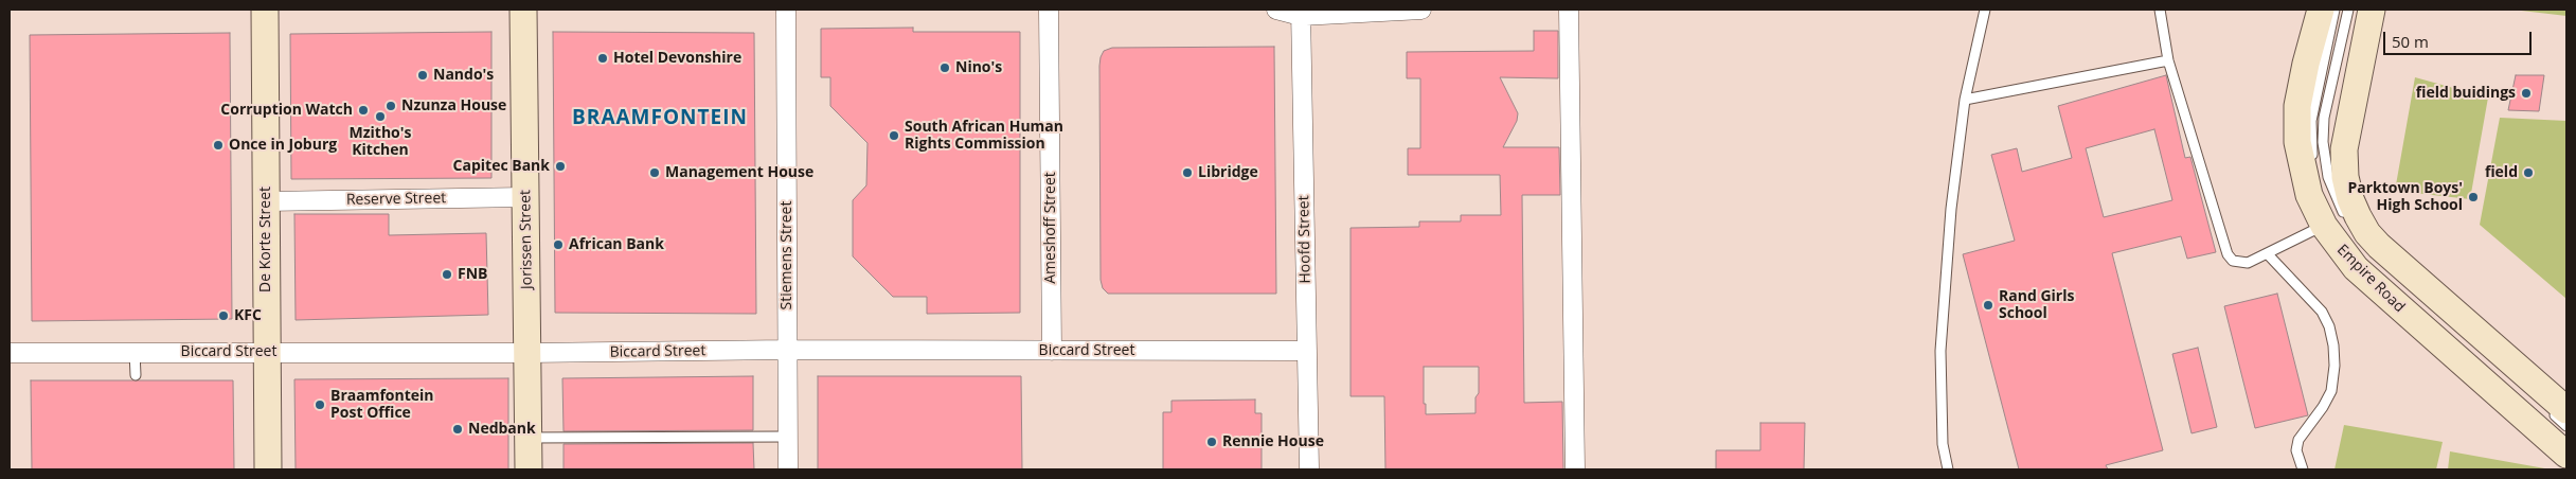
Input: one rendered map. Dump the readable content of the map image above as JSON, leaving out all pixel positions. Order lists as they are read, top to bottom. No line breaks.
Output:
{"streets":{"main road":["De Korte Street","Jorissen Street","Empire Road"],"street":["Reserve Street","Ameshoff Street","Hoofd Street","Stiemens Street","Biccard Street"]},"crossings":[["Reserve Street","De Korte Street"],["Reserve Street","Jorissen Street"],["Ameshoff Street","Biccard Street"],["De Korte Street","Biccard Street"],["Jorissen Street","Biccard Street"],["Hoofd Street","Biccard Street"],["Stiemens Street","Biccard Street"]],"districts":["BRAAMFONTEIN"],"places":["Hotel Devonshire","Nino's","Nando's","field buidings","Nzunza House","Corruption Watch","Mzitho's Kitchen","South African Human Rights Commission","Once in Joburg","Capitec Bank","Management House","Libridge","field","Parktown Boys' High School","African Bank","FNB","Rand Girls School","KFC","Braamfontein Post Office","Nedbank","Rennie House"],"scale_bar":"50 m"}
